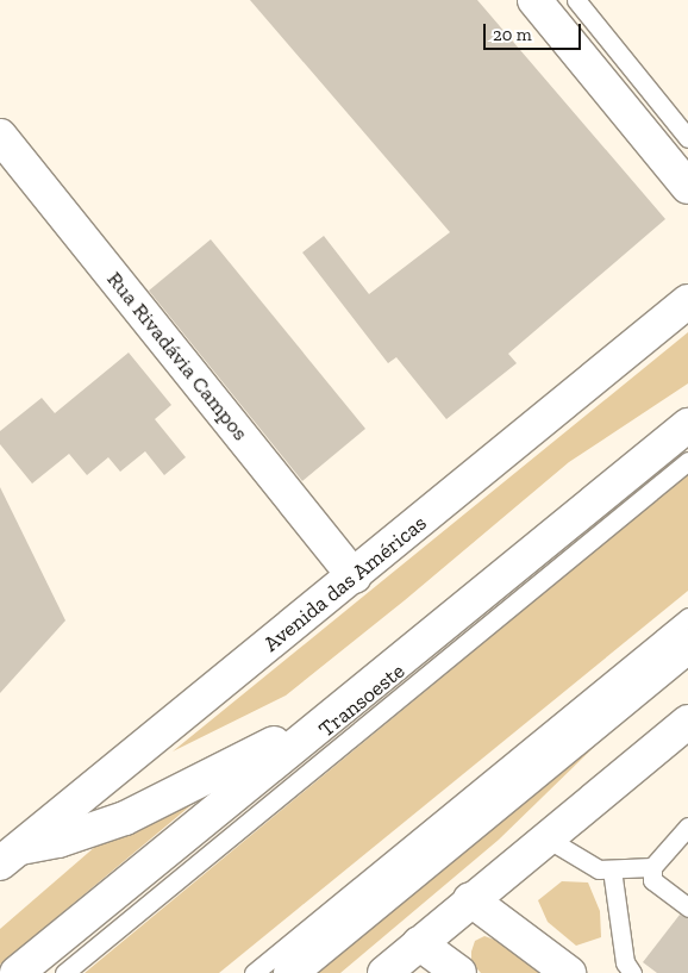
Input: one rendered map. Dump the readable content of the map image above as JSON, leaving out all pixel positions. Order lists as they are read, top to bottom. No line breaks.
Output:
{"streets":{"main road":["Rua Rivadávia Campos","Avenida das Américas"],"lane":["Transoeste"]},"crossings":[["Rua Rivadávia Campos","Avenida das Américas"]],"scale_bar":"20 m"}
